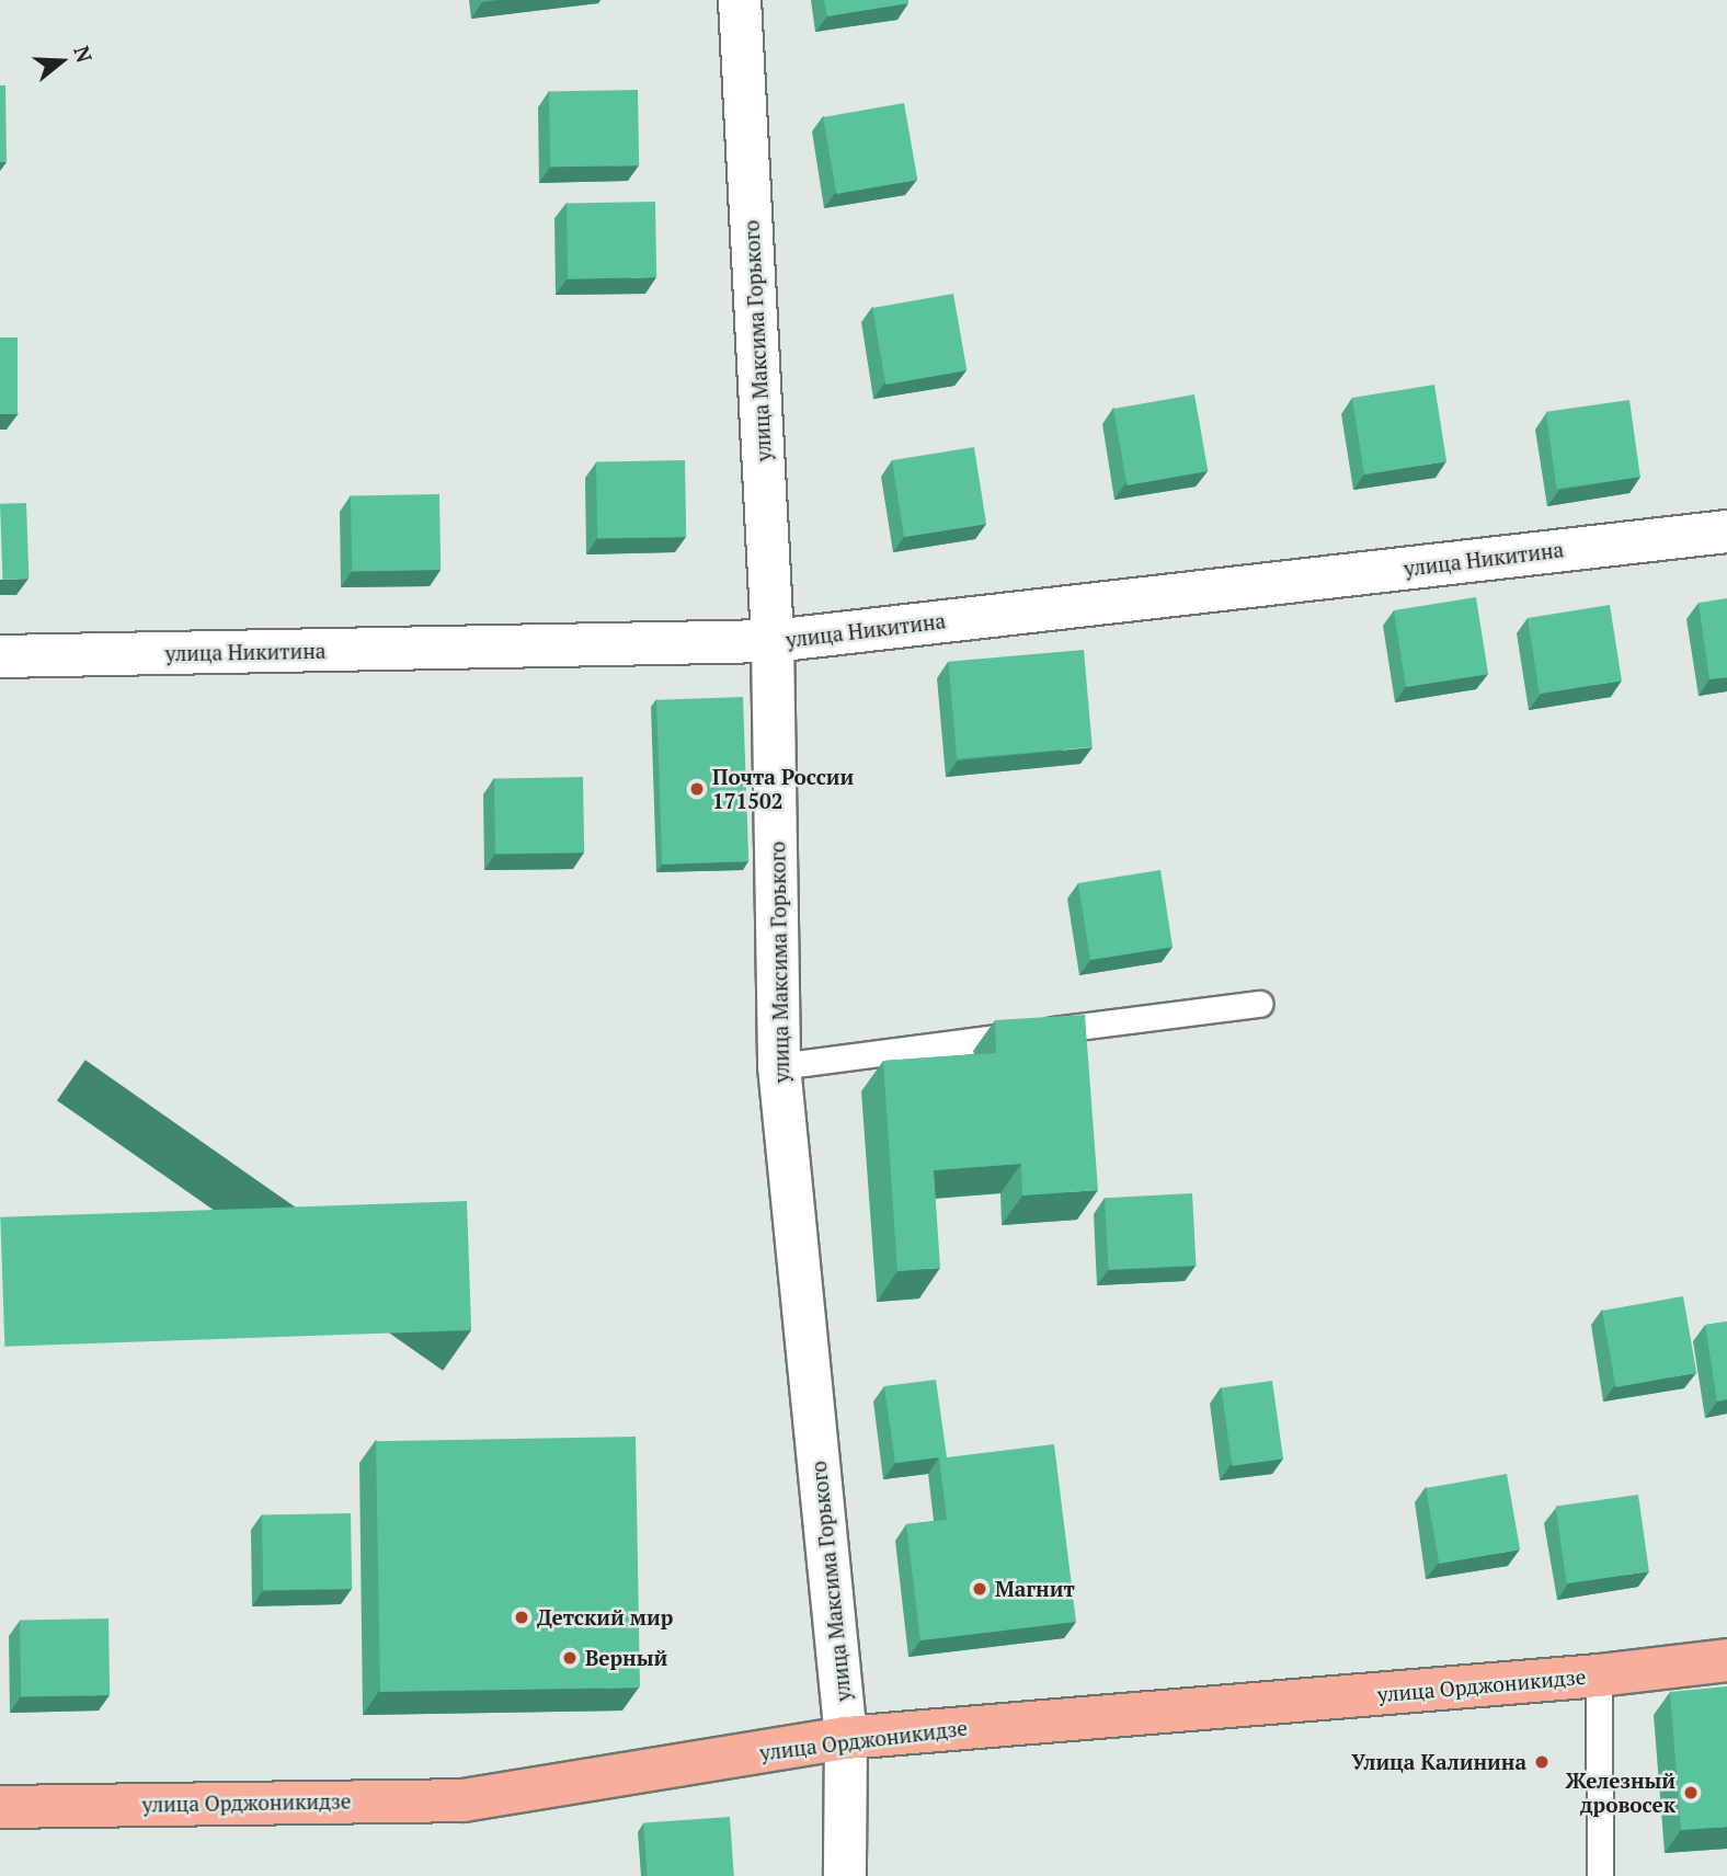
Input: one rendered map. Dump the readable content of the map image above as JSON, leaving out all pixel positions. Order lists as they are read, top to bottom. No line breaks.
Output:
{"streets":{"main road":["улица Орджоникидзе"],"street":["улица Максима Горького","улица Никитина"]},"crossings":[["улица Максима Горького","улица Никитина"],["улица Максима Горького","улица Орджоникидзе"]],"places":["Почта России 171502","Магнит","Детский мир","Верный","Улица Калинина","Железный дровосек"],"north":"right"}
